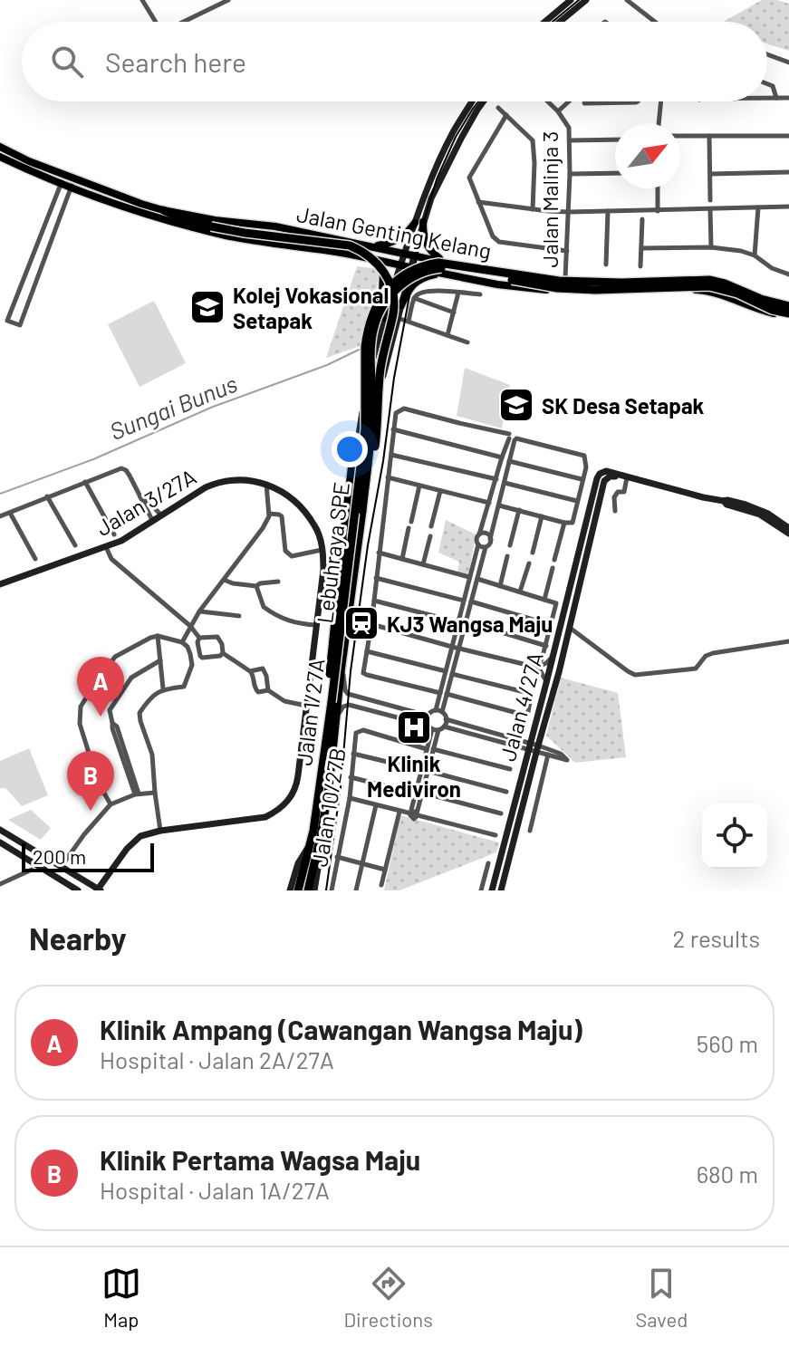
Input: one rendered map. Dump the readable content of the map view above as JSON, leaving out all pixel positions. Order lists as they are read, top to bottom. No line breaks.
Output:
{"streets":{"highway":["Lebuhraya SPE"],"main road":["Jalan Genting Kelang","Jalan 3/27A","Jalan 4/27A","Jalan 1/27A"],"street":["Jalan Malinja 3","Jalan 10/27B"]},"crossings":[["Jalan Malinja 3","Jalan Genting Kelang"],["Jalan Genting Kelang","Lebuhraya SPE"],["Jalan Genting Kelang","Jalan 1/27A"],["Lebuhraya SPE","Jalan 1/27A"]],"water":["Sungai Bunus"],"places":{"school or university":["Kolej Vokasional Setapak","SK Desa Setapak"],"station":["KJ3 Wangsa Maju"],"hospital":["Klinik Mediviron"]},"scale_bar":"200 m","north":"top right","page":{"search":"Search here","pins":["A","B"],"scale":"200 m","heading":["Nearby","2 results"],"list":[{"mark":"A","name":"Klinik Ampang (Cawangan Wangsa Maju)","note":"Hospital · Jalan 2A/27A","value":"560 m"},{"mark":"B","name":"Klinik Pertama Wagsa Maju","note":"Hospital · Jalan 1A/27A","value":"680 m"}],"nav":["Map","Directions","Saved"]}}
